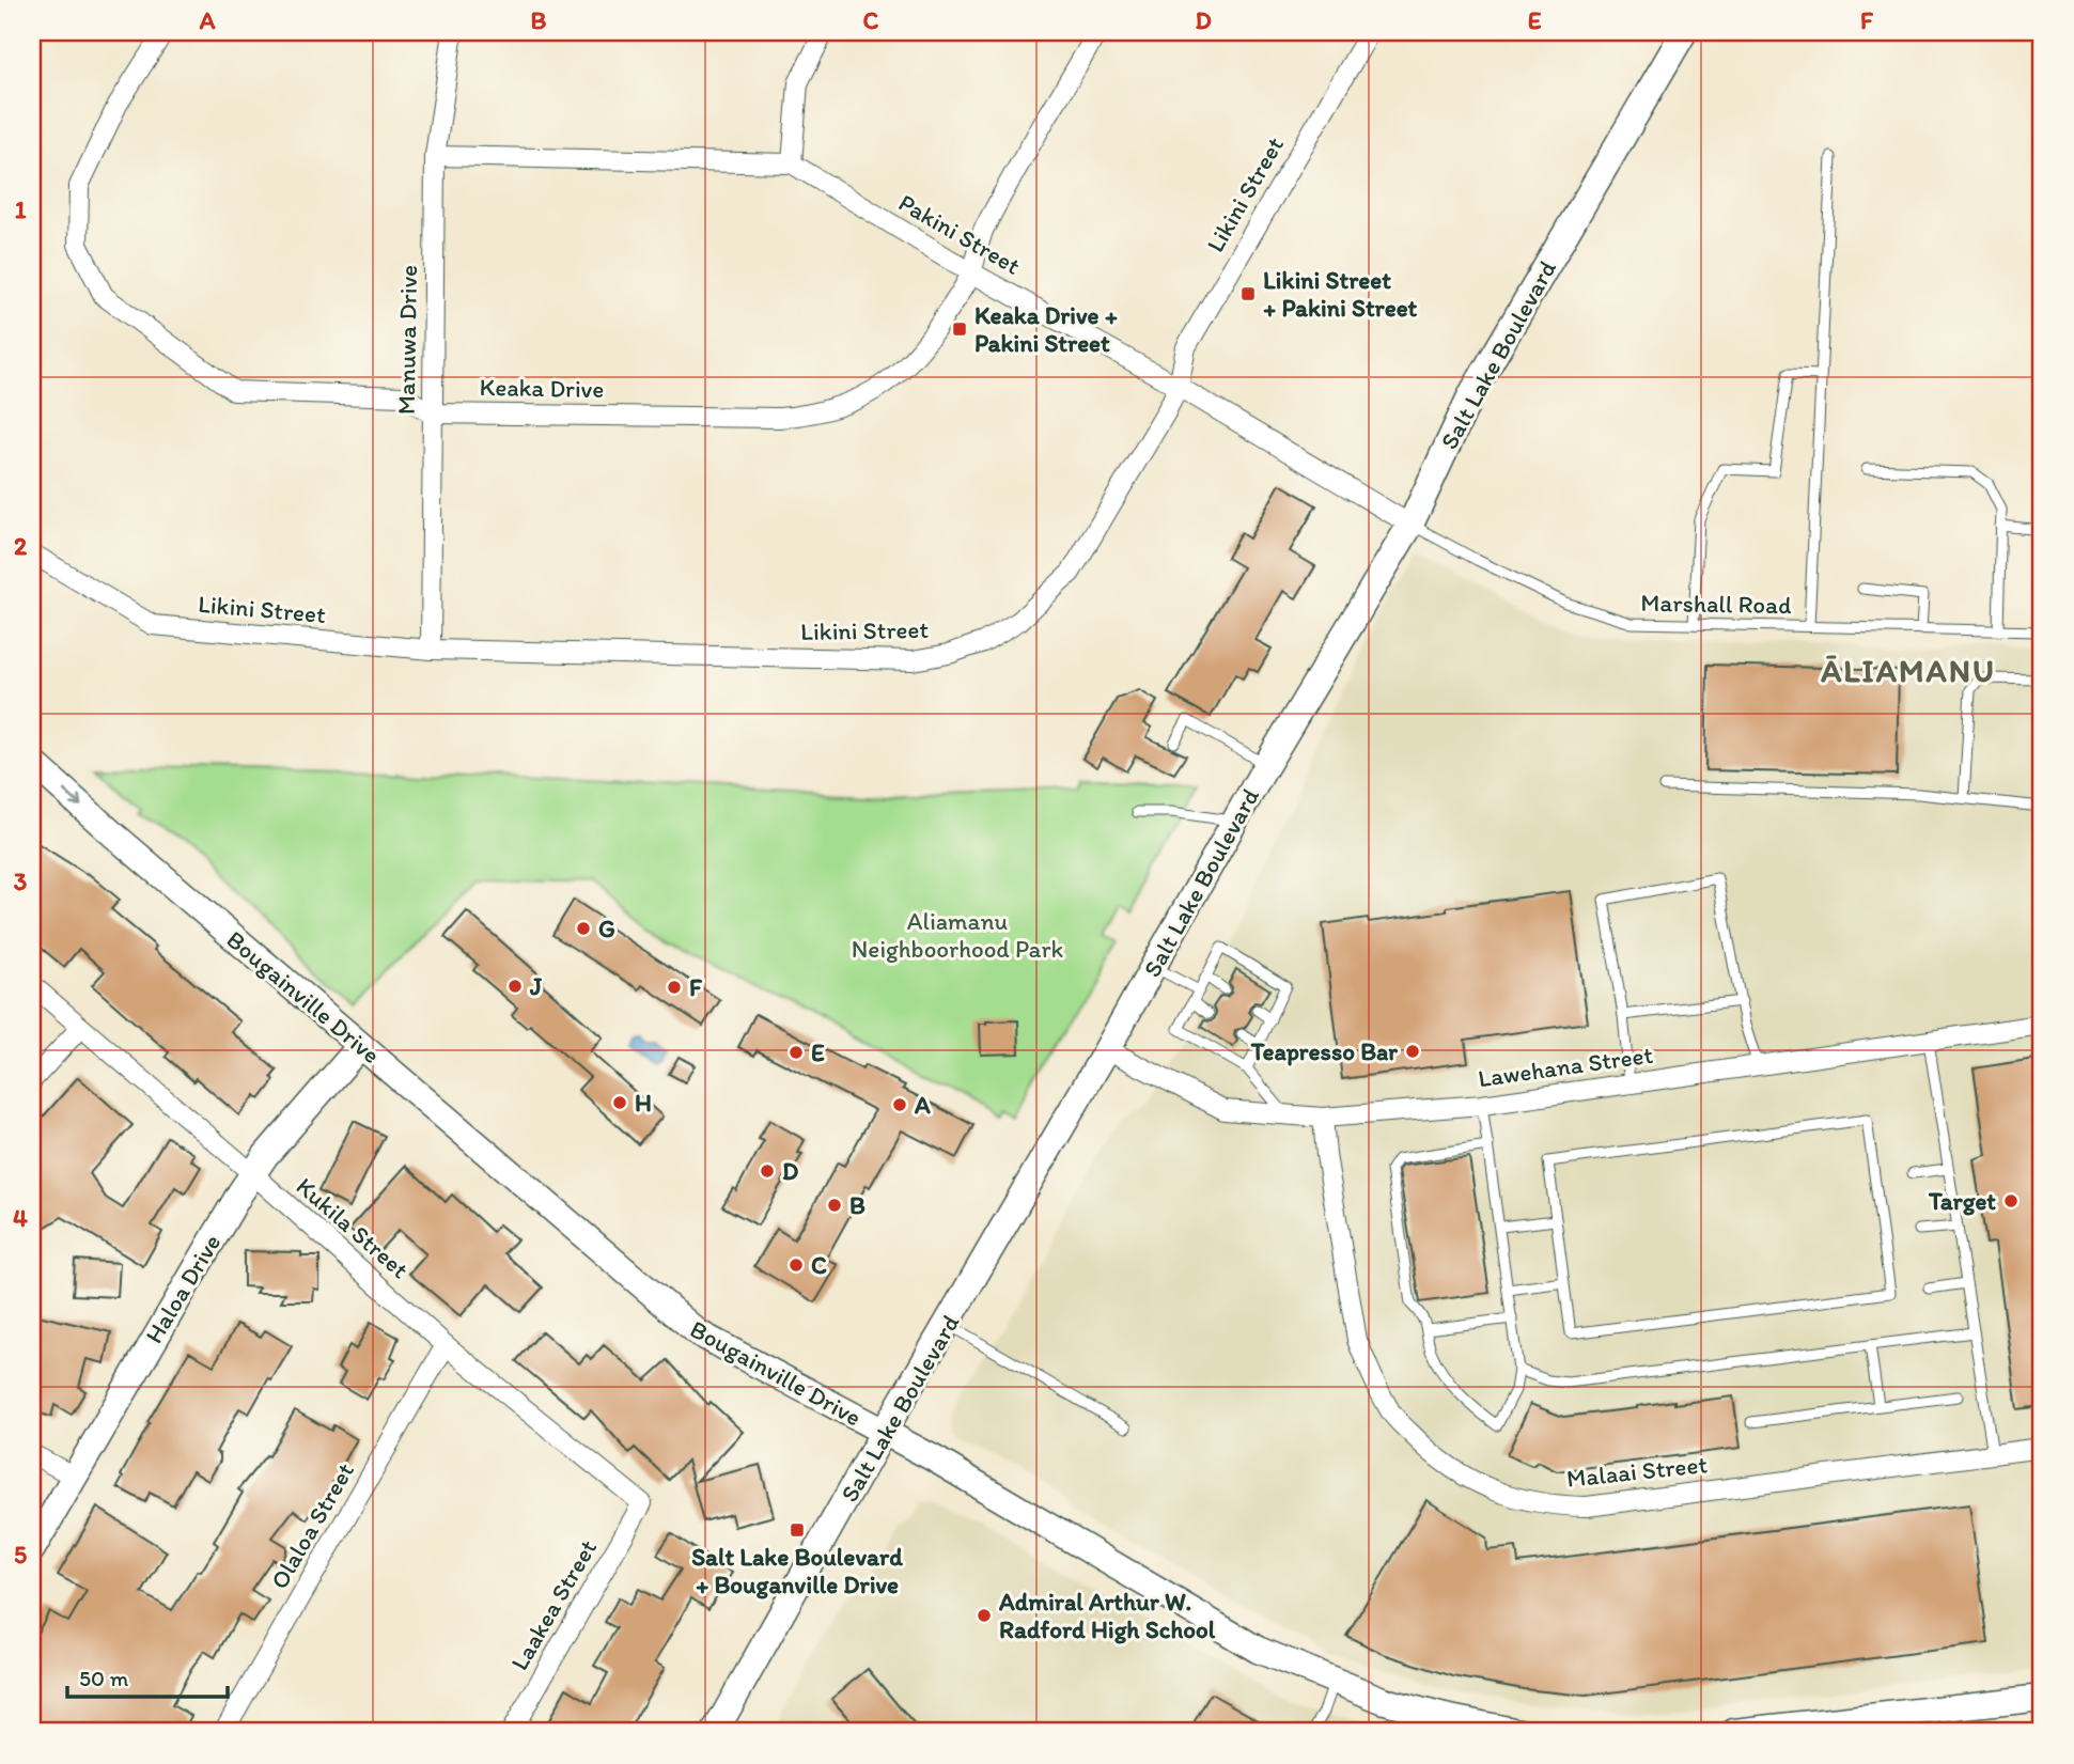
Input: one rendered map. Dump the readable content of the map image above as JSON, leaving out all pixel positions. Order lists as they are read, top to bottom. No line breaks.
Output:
{"streets":{"street":["Likini Street","Pakini Street","Manuwa Drive","Salt Lake Boulevard","Keaka Drive","Bougainville Drive","Lawehana Street","Kukila Street","Haloa Drive","Malaai Street","Olaloa Street","Laakea Street"],"lane":["Marshall Road"]},"crossings":[["Likini Street","Pakini Street"],["Likini Street","Manuwa Drive"],["Pakini Street","Salt Lake Boulevard"],["Pakini Street","Keaka Drive"],["Pakini Street","Marshall Road"],["Manuwa Drive","Keaka Drive"],["Salt Lake Boulevard","Marshall Road"],["Salt Lake Boulevard","Bougainville Drive"],["Salt Lake Boulevard","Lawehana Street"],["Bougainville Drive","Haloa Drive"],["Lawehana Street","Malaai Street"],["Kukila Street","Haloa Drive"],["Kukila Street","Olaloa Street"],["Kukila Street","Laakea Street"]],"districts":["ĀLIAMANU"],"parks":["Aliamanu Neighboorhood Park"],"places":{"transit":["Likini Street + Pakini Street","Keaka Drive + Pakini Street","Salt Lake Boulevard + Bouganville Drive"],"other":["G","J","F","Teapresso Bar","E","H","A","D","Target","B","C","Admiral Arthur W. Radford High School"]},"scale_bar":"50 m","grid":{"columns":["A","B","C","D","E","F"],"rows":["1","2","3","4","5"]}}
